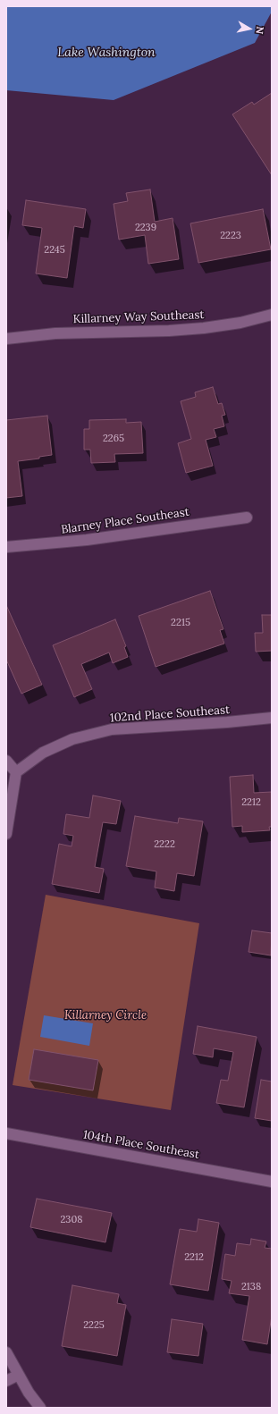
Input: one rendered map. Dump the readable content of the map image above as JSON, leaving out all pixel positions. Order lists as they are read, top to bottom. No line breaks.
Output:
{"streets":{"street":["Killarney Way Southeast","Blarney Place Southeast","102nd Place Southeast","104th Place Southeast"]},"water":["Lake Washington"],"parks":["Killarney Circle"],"house_numbers":["2239","2223","2245","2265","2215","2212","2222","2308","2212","2138","2225"],"north":"right"}
